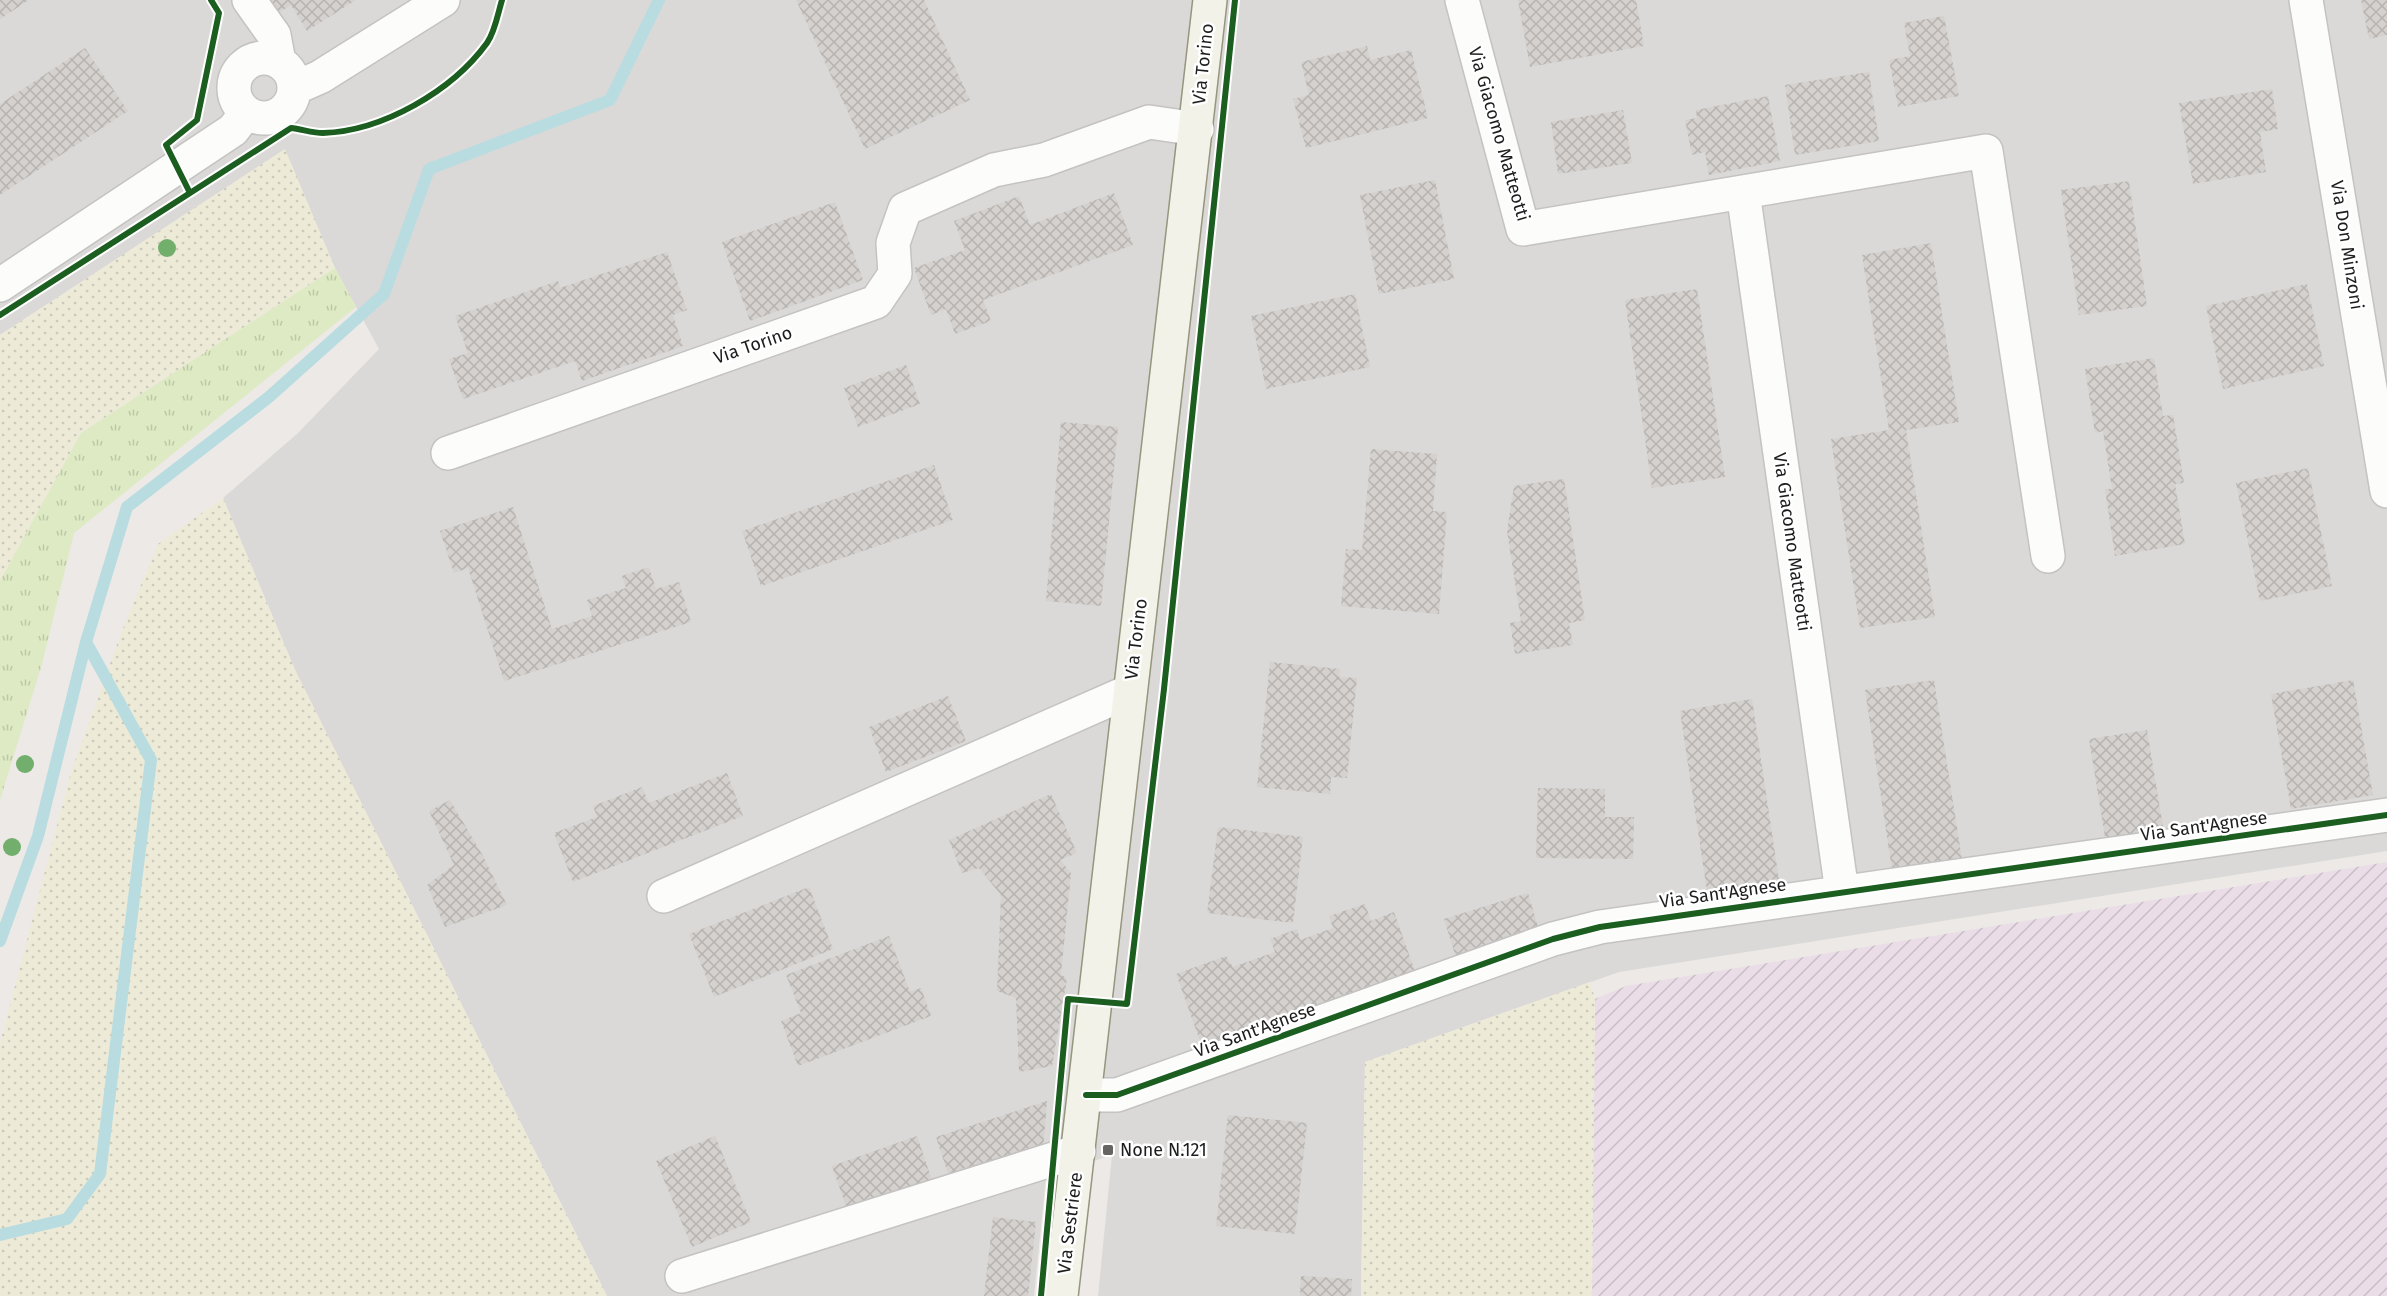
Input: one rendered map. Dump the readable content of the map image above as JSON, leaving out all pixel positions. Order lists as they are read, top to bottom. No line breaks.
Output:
{"streets":{"main road":["Via Torino","Via Sestriere"],"street":["Via Giacomo Matteotti","Via Don Minzoni","Via Sant'Agnese"]},"crossings":[["Via Torino","Via Sant'Agnese"],["Via Torino","Via Sestriere"],["Via Giacomo Matteotti","Via Sant'Agnese"]],"places":{"transit":["None N.121"]}}
